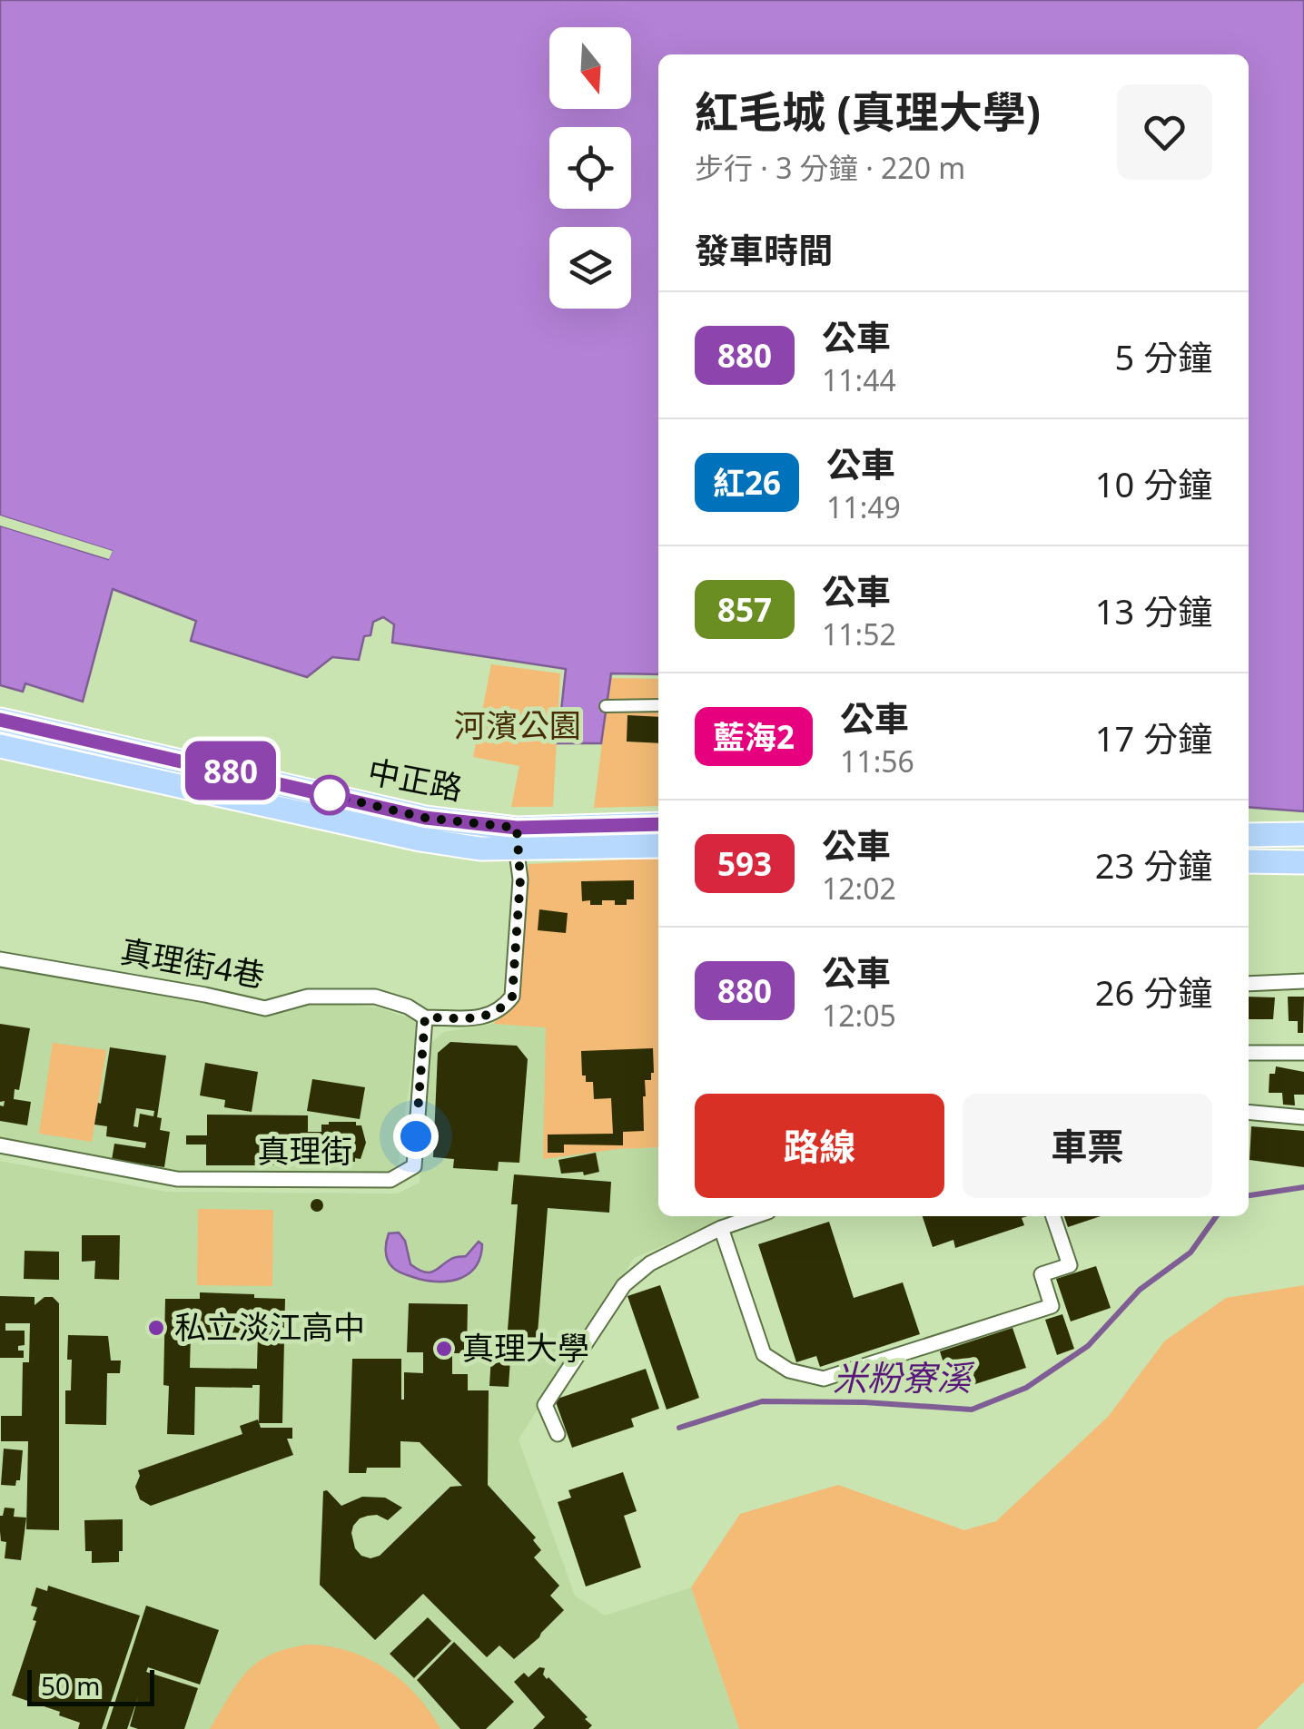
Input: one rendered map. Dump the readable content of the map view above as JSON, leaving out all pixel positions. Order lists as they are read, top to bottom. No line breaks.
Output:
{"streets":{"main road":["中正路"],"street":["真理街4巷","真理街"]},"crossings":[["真理街4巷","真理街"]],"water":["米粉寮溪"],"parks":["河濱公園"],"places":["私立淡江高中","真理大學"],"lines":["bus line 880"],"scale_bar":"50 m","north":"bottom","page":{"on_map":"880","heading":[["紅毛城 (真理大學)","步行 · 3 分鐘 · 220 m"],"發車時間"],"list":[{"mark":"880","name":"公車","note":"11:44","value":"5 分鐘"},{"mark":"紅26","name":"公車","note":"11:49","value":"10 分鐘"},{"mark":"857","name":"公車","note":"11:52","value":"13 分鐘"},{"mark":"藍海2","name":"公車","note":"11:56","value":"17 分鐘"},{"mark":"593","name":"公車","note":"12:02","value":"23 分鐘"},{"mark":"880","name":"公車","note":"12:05","value":"26 分鐘"}],"buttons":["路線","車票"],"scale":"50 m"}}
